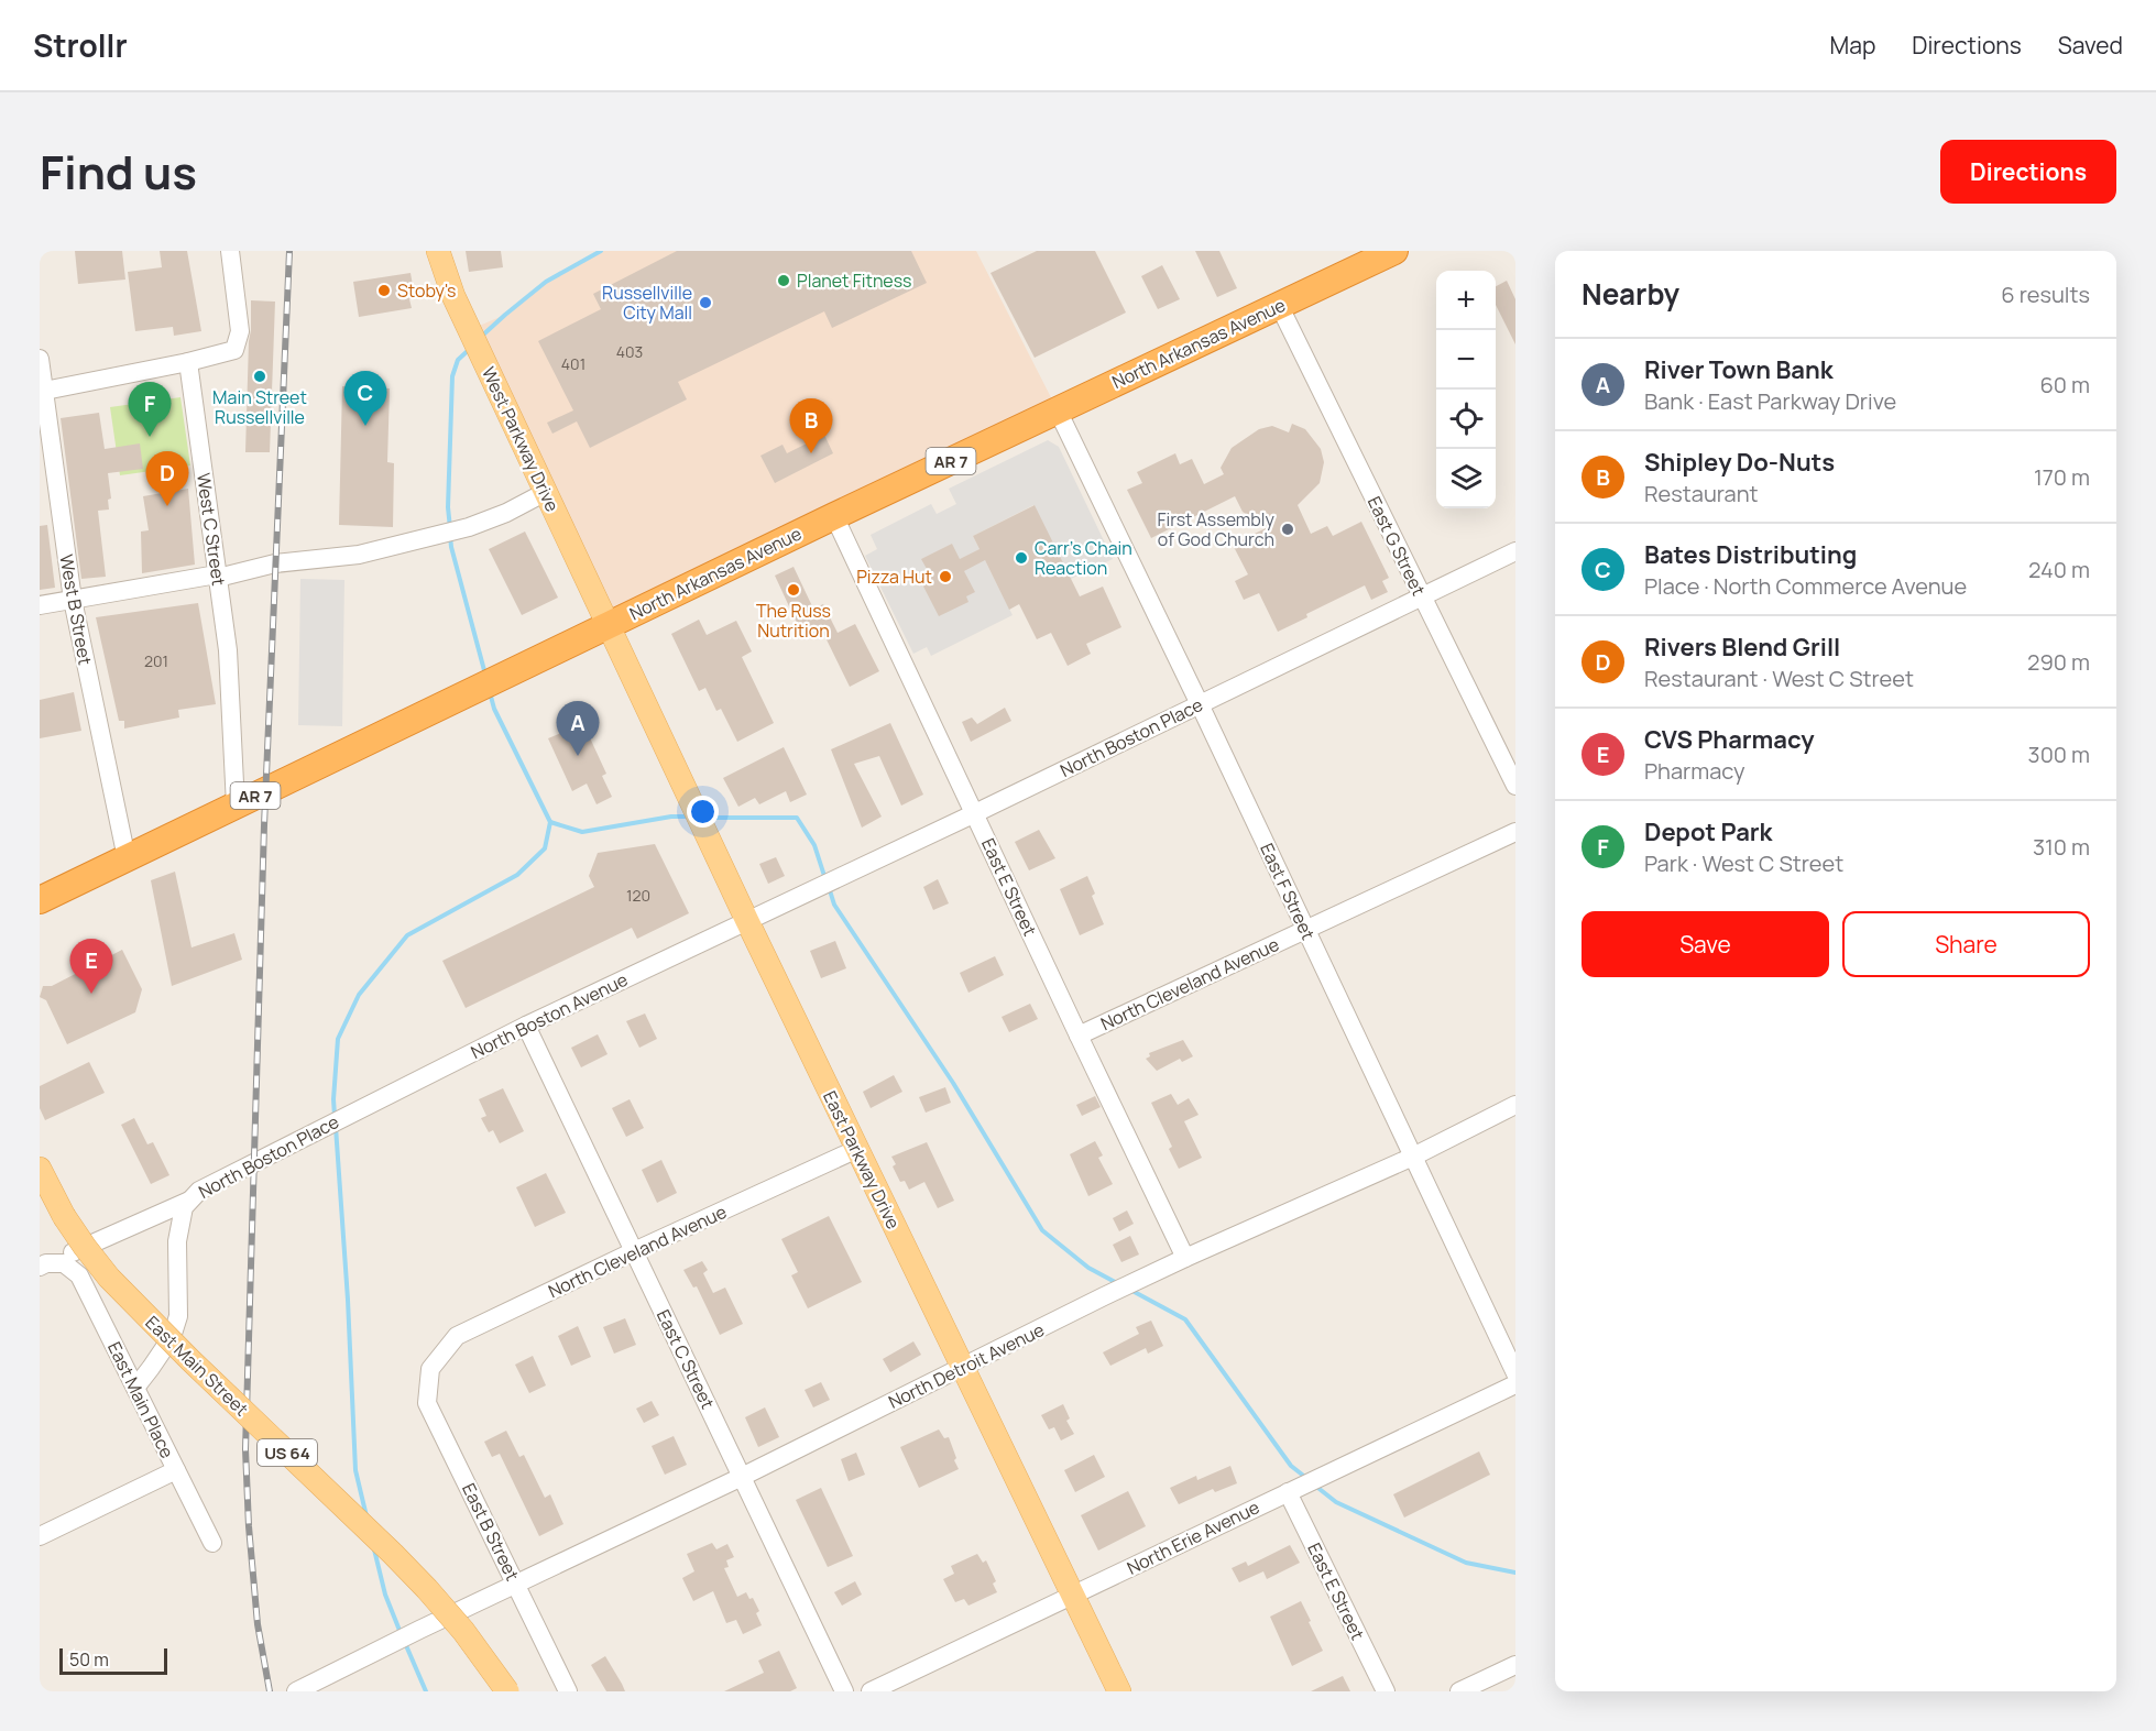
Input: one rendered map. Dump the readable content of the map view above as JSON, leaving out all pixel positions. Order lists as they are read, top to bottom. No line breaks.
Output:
{"streets":{"highway":["North Arkansas Avenue","AR 7"],"main road":["West Parkway Drive","East Parkway Drive","East Main Street","US 64"],"street":["West C Street","East G Street","West B Street","North Boston Place","East E Street","East F Street","North Cleveland Avenue","North Boston Avenue","East C Street","North Detroit Avenue","East Main Place","East B Street","North Erie Avenue"]},"crossings":[["North Arkansas Avenue","West Parkway Drive"],["North Arkansas Avenue","West C Street"],["North Arkansas Avenue","East G Street"],["North Arkansas Avenue","West B Street"],["North Arkansas Avenue","East E Street"],["North Arkansas Avenue","East F Street"],["North Arkansas Avenue","East Parkway Drive"],["West Parkway Drive","East Parkway Drive"],["East G Street","North Boston Place"],["North Boston Place","East E Street"],["North Boston Place","East F Street"],["North Boston Place","North Boston Avenue"],["North Boston Place","East Parkway Drive"],["North Boston Place","East Main Place"],["East E Street","North Cleveland Avenue"],["East E Street","North Detroit Avenue"],["East E Street","North Erie Avenue"],["East F Street","North Cleveland Avenue"],["East F Street","North Detroit Avenue"],["North Cleveland Avenue","East Parkway Drive"],["North Cleveland Avenue","East C Street"],["North Cleveland Avenue","East B Street"],["North Boston Avenue","East Parkway Drive"],["North Boston Avenue","East C Street"],["East Parkway Drive","North Detroit Avenue"],["East Parkway Drive","North Erie Avenue"],["East C Street","North Detroit Avenue"],["North Detroit Avenue","East B Street"]],"places":["Planet Fitness","Stoby's","Russellville City Mall","Main Street Russellville","First Assembly of God Church","Carr's Chain Reaction","Pizza Hut","The Russ Nutrition"],"house_numbers":["403","401","201","120"],"scale_bar":"50 m","page":{"header":"Strollr","nav":["Map","Directions","Saved"],"title":"Find us","buttons":["Directions",["Save","Share"]],"heading":["Nearby","6 results"],"map_buttons":["+","−"],"list":[{"mark":"A","name":"River Town Bank","note":"Bank · East Parkway Drive","value":"60 m"},{"mark":"B","name":"Shipley Do-Nuts","note":"Restaurant","value":"170 m"},{"mark":"C","name":"Bates Distributing","note":"Place · North Commerce Avenue","value":"240 m"},{"mark":"D","name":"Rivers Blend Grill","note":"Restaurant · West C Street","value":"290 m"},{"mark":"E","name":"CVS Pharmacy","note":"Pharmacy","value":"300 m"},{"mark":"F","name":"Depot Park","note":"Park · West C Street","value":"310 m"}],"pins":["C","F","B","D","A","E"],"scale":"50 m"}}
